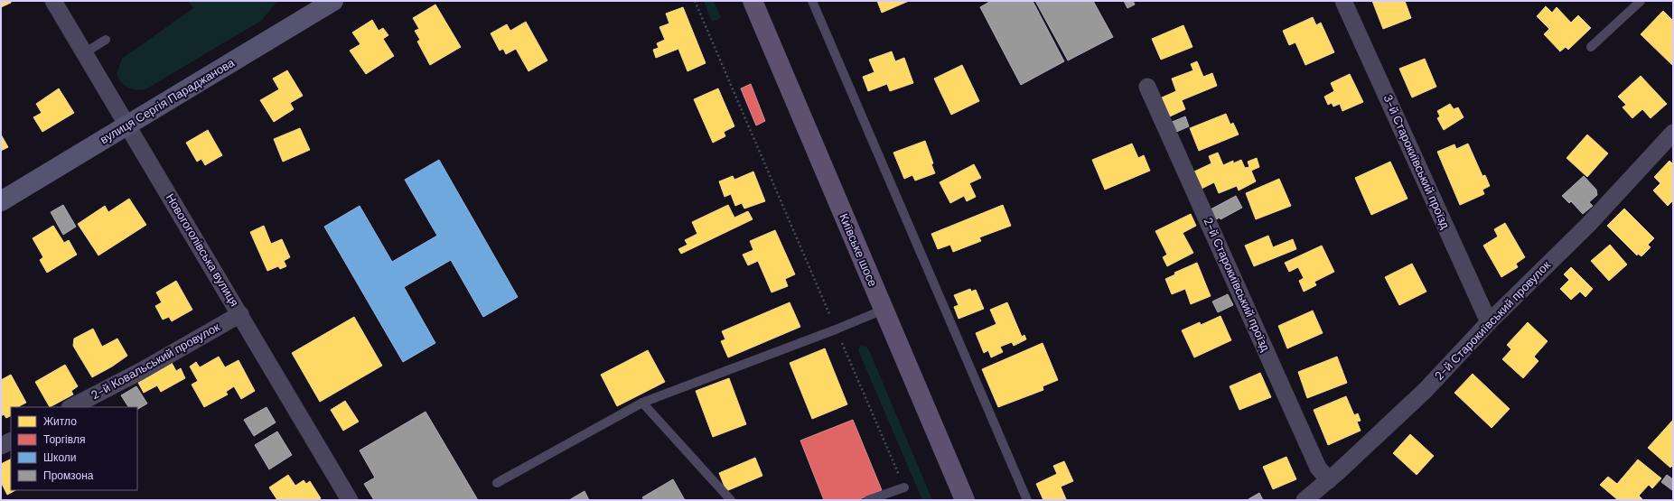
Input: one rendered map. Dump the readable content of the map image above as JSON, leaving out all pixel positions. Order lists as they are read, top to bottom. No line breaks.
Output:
{"streets":{"main road":["вулиця Сергія Параджанова","Київське шосе"],"street":["3-й Старокиївський проїзд","Новогоголівська вулиця","2-й Старокиївський проїзд","2-й Старокиївський провулок","2-й Ковальський провулок"]},"crossings":[["вулиця Сергія Параджанова","Новогоголівська вулиця"],["3-й Старокиївський проїзд","2-й Старокиївський провулок"],["Новогоголівська вулиця","2-й Ковальський провулок"],["2-й Старокиївський проїзд","2-й Старокиївський провулок"]],"legend":["Житло","Торгівля","Школи","Промзона"]}
